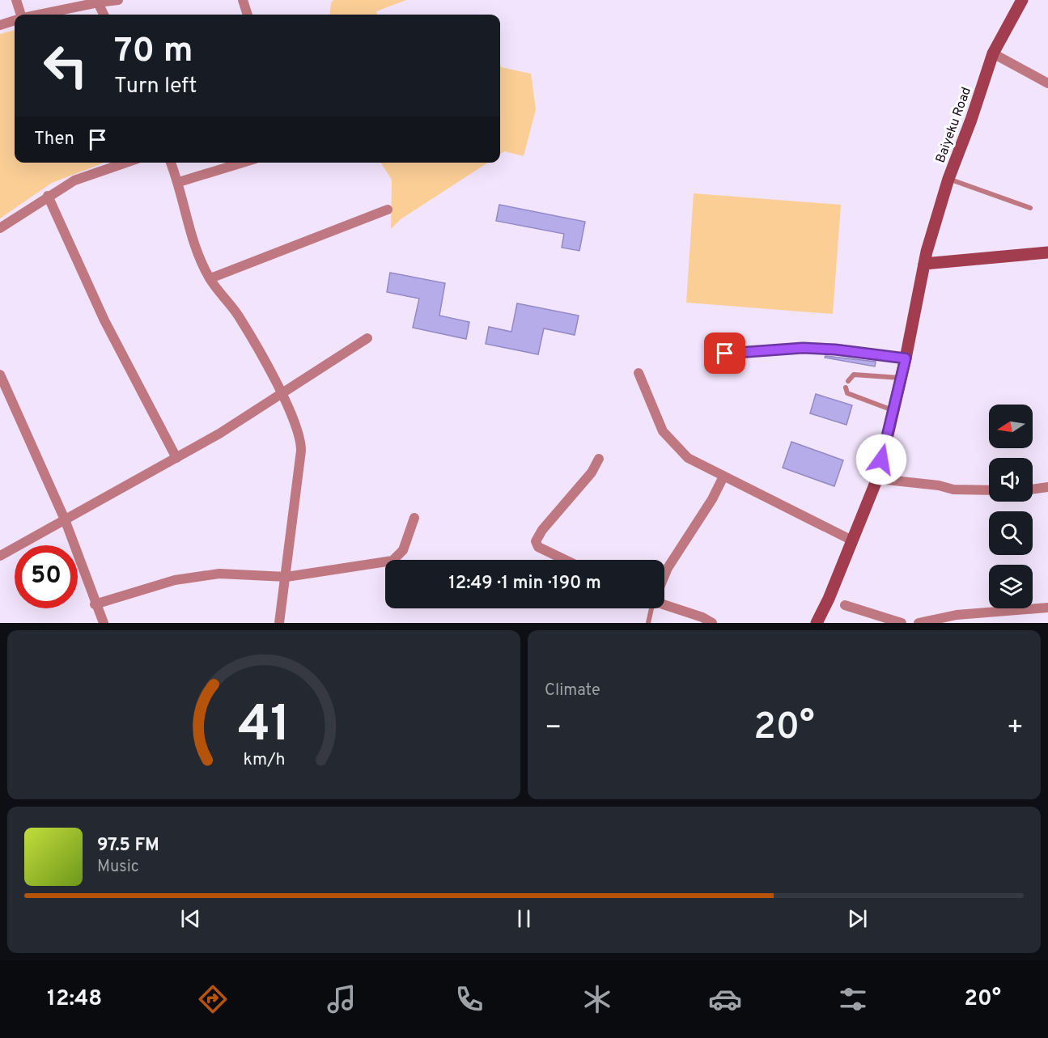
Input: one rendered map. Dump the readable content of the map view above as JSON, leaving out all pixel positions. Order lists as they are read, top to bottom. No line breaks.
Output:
{"streets":{"main road":["Baiyeku Road"]},"north":"left","page":{"turn":["70 m","Turn left"],"then":"Then","limit":"50","trip":"12:49 · 1 min · 190 m","tile":"Climate","heat":["−","20°","+"],"song":["97.5 FM","Music"],"tabs":["12:48","20°"],"gauge":["41","km/h"]}}
